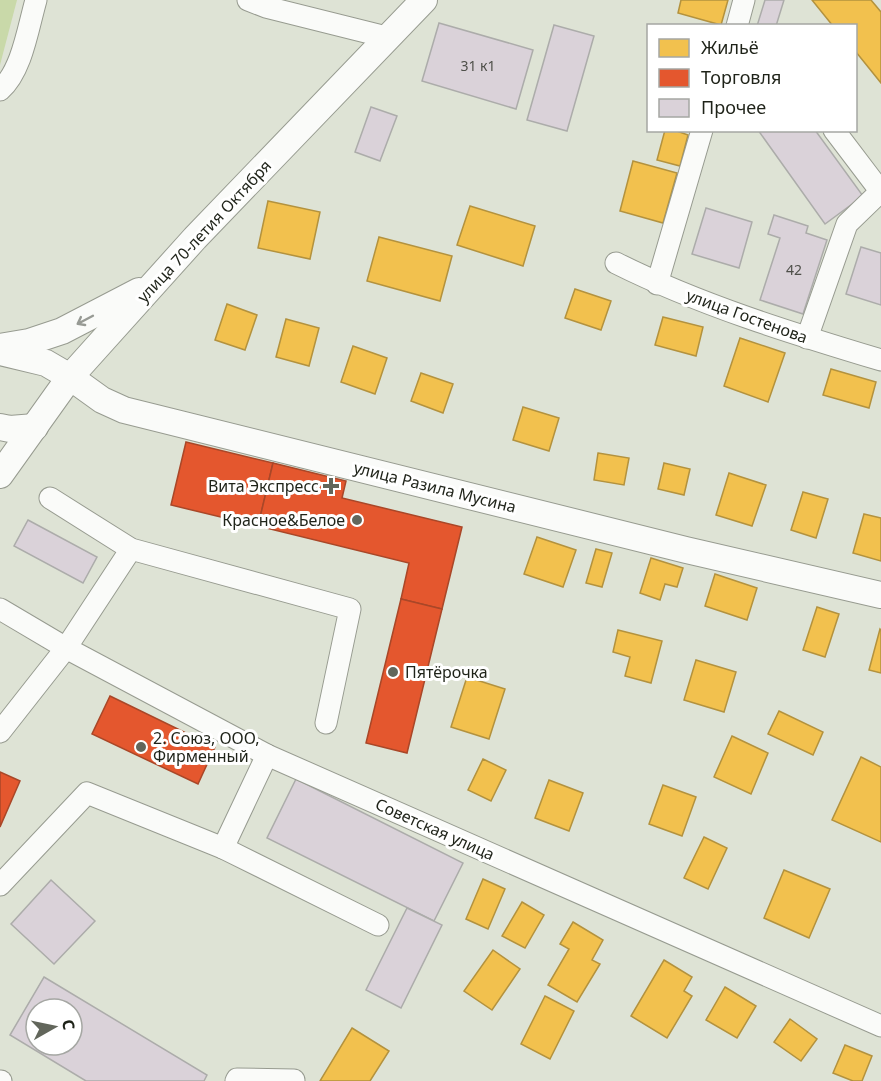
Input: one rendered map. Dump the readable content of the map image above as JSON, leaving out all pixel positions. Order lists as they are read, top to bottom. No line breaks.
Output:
{"streets":{"main road":["улица 70-летия Октября","улица Разила Мусина"],"street":["улица Гостенова","Советская улица"]},"crossings":[["улица 70-летия Октября","улица Разила Мусина"]],"places":{"health":["Вита Экспресс"],"other":["Красное&Белое","Пятёрочка","2. Союз, ООО, Фирменный"]},"house_numbers":["31 к1","42"],"legend":["Жильё","Торговля","Прочее"],"north":"right"}
